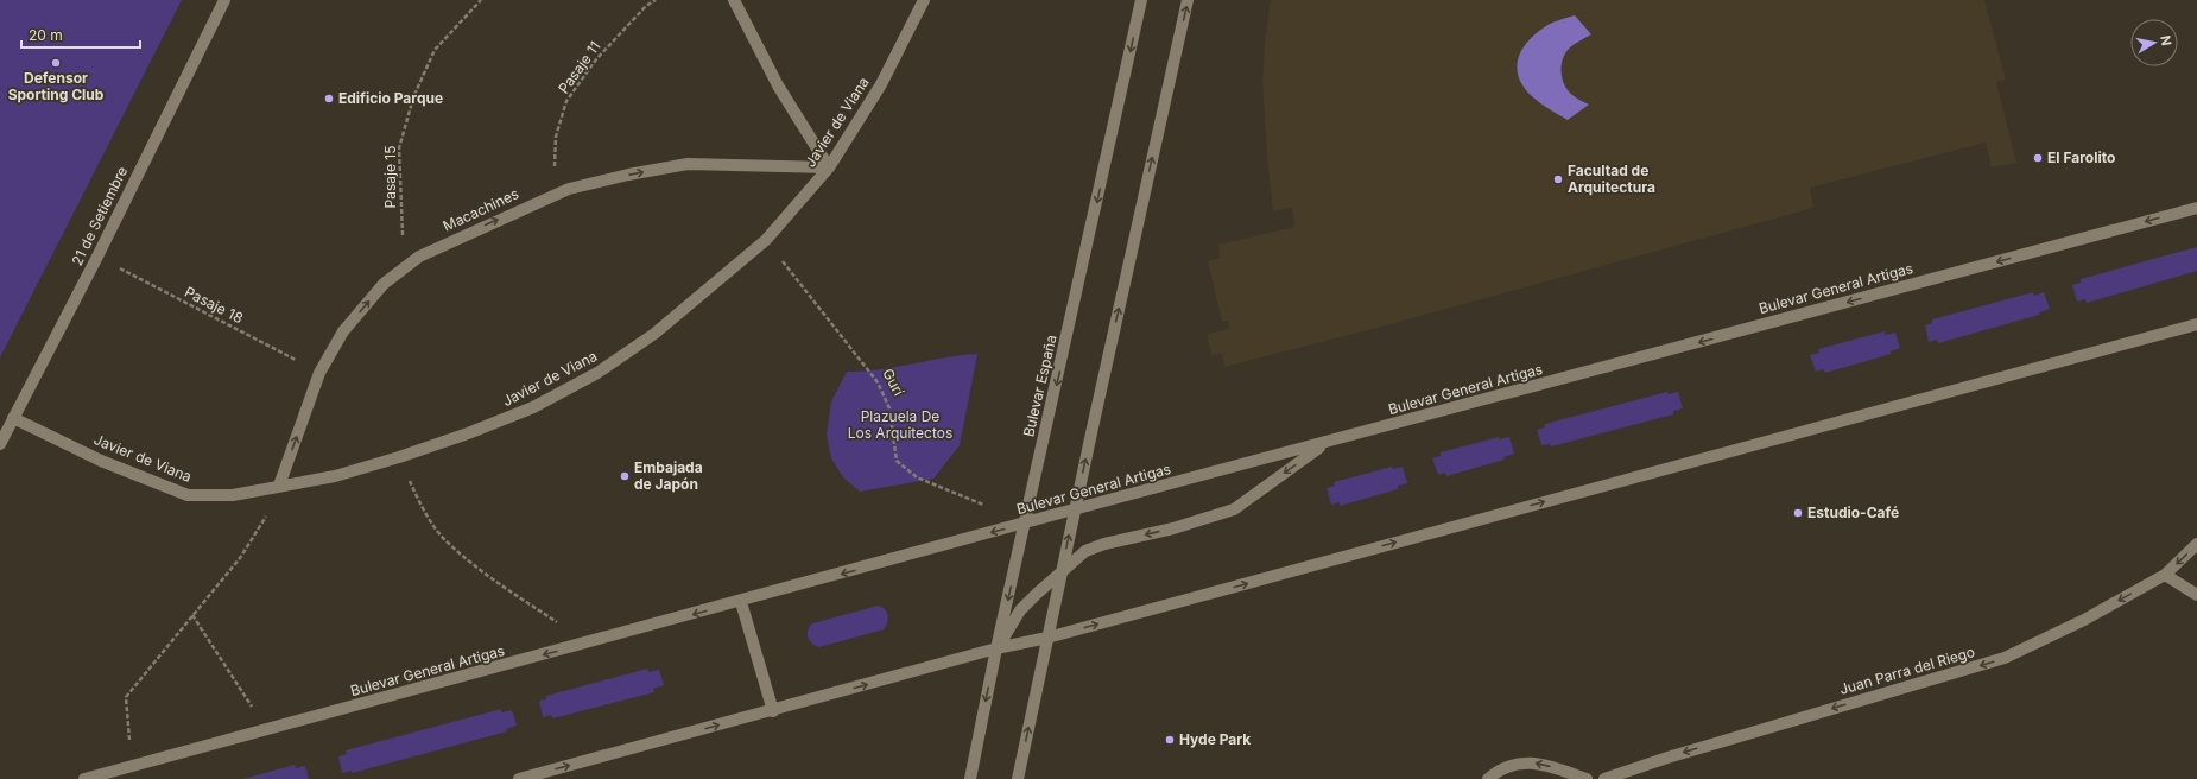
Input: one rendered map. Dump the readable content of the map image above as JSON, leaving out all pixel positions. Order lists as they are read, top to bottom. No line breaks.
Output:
{"streets":{"main road":["Javier de Viana","Macachines","21 de Setiembre","Bulevar General Artigas","Bulevar España","Juan Parra del Riego"],"path":["Pasaje 11","Pasaje 15","Pasaje 18","Gurí"]},"crossings":[["Pasaje 11","Macachines"],["Javier de Viana","Macachines"],["Javier de Viana","21 de Setiembre"],["Javier de Viana","Gurí"],["Pasaje 15","Macachines"],["Macachines","Pasaje 18"],["21 de Setiembre","Pasaje 18"],["Bulevar General Artigas","Gurí"],["Bulevar General Artigas","Bulevar España"],["Gurí","Bulevar España"]],"one_way":["Macachines","Bulevar General Artigas","Juan Parra del Riego"],"parks":["Plazuela De Los Arquitectos"],"places":["Defensor Sporting Club","Edificio Parque","El Farolito","Facultad de Arquitectura","Embajada de Japón","Estudio-Café","Hyde Park"],"scale_bar":"20 m","north":"right"}
